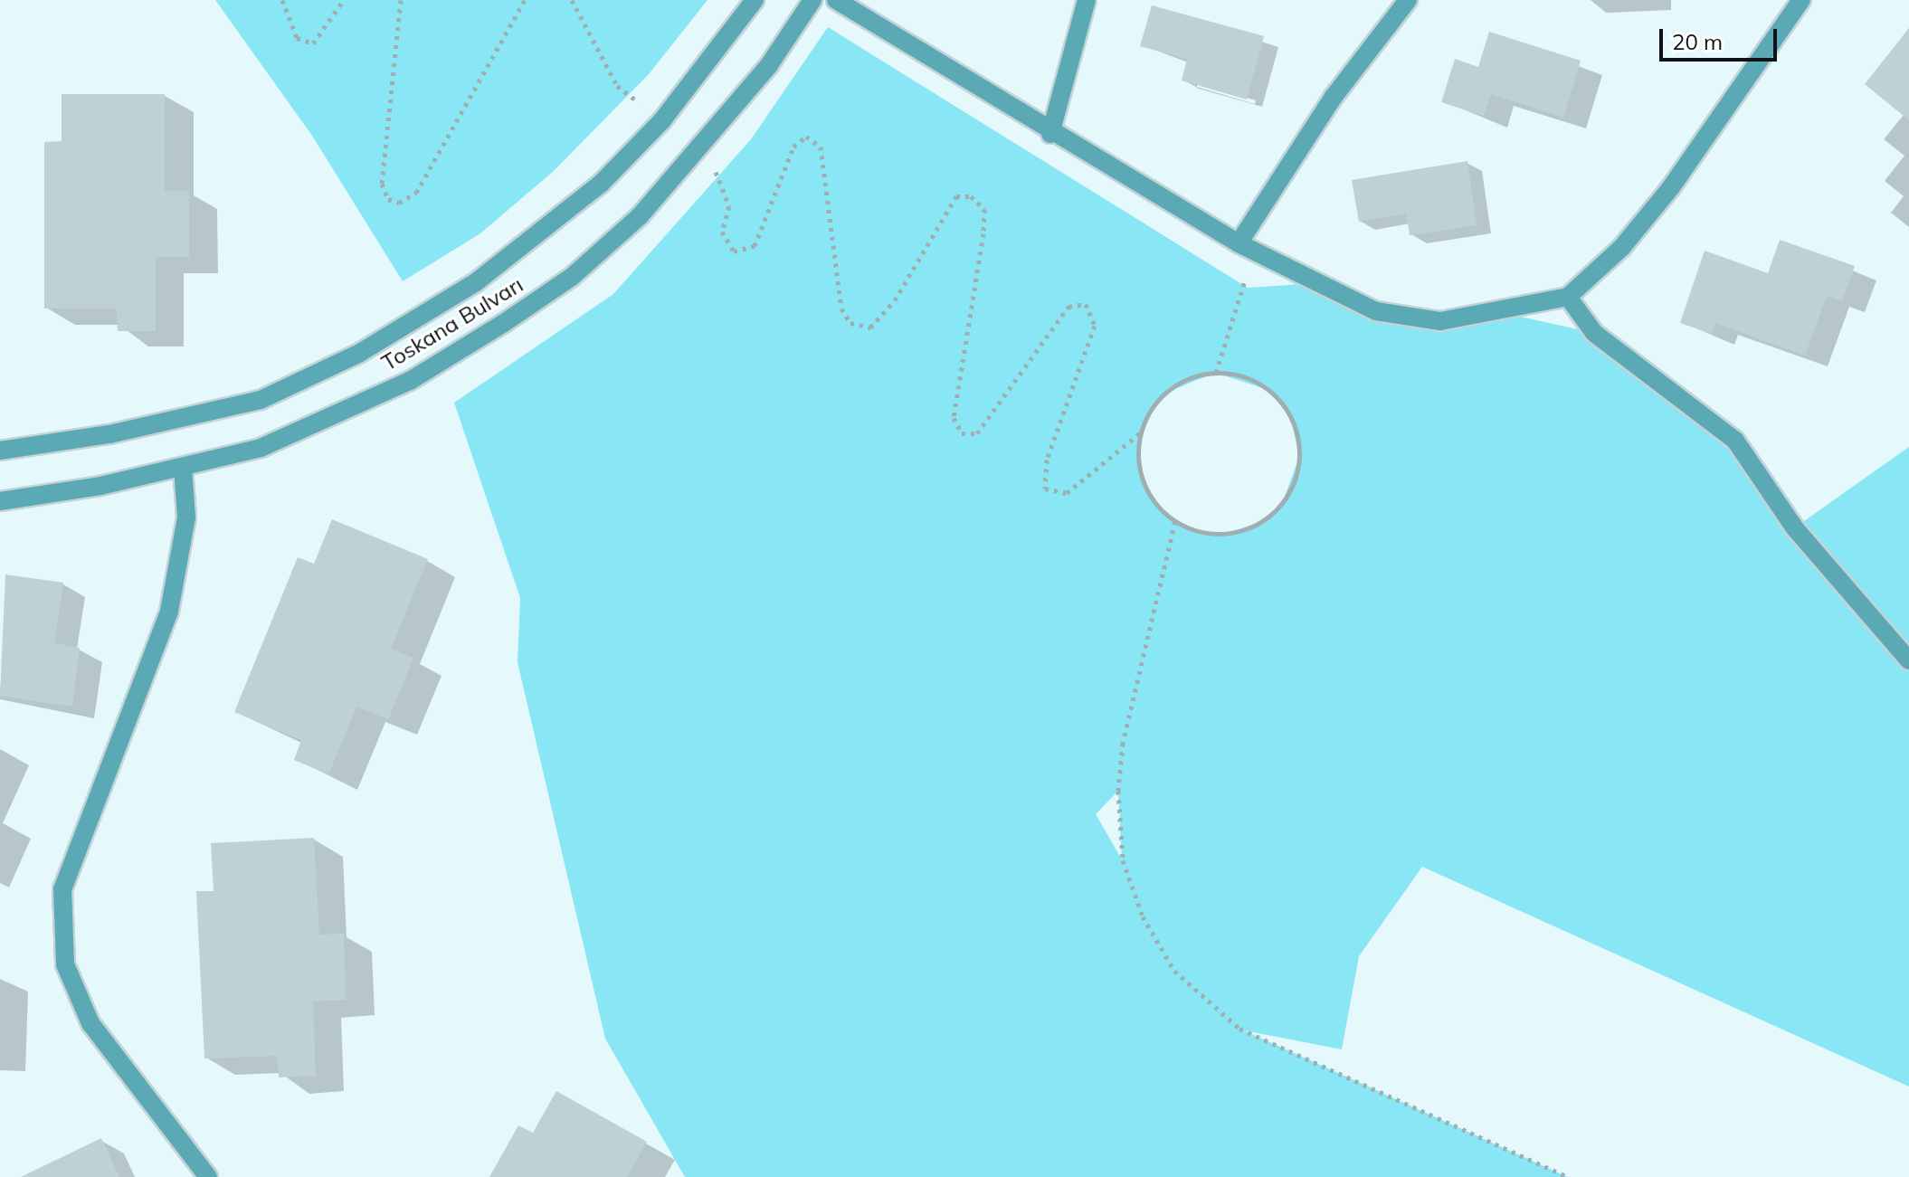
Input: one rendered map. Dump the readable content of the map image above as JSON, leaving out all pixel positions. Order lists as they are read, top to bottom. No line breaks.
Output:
{"streets":{"street":["Toskana Bulvarı"]},"scale_bar":"20 m"}
